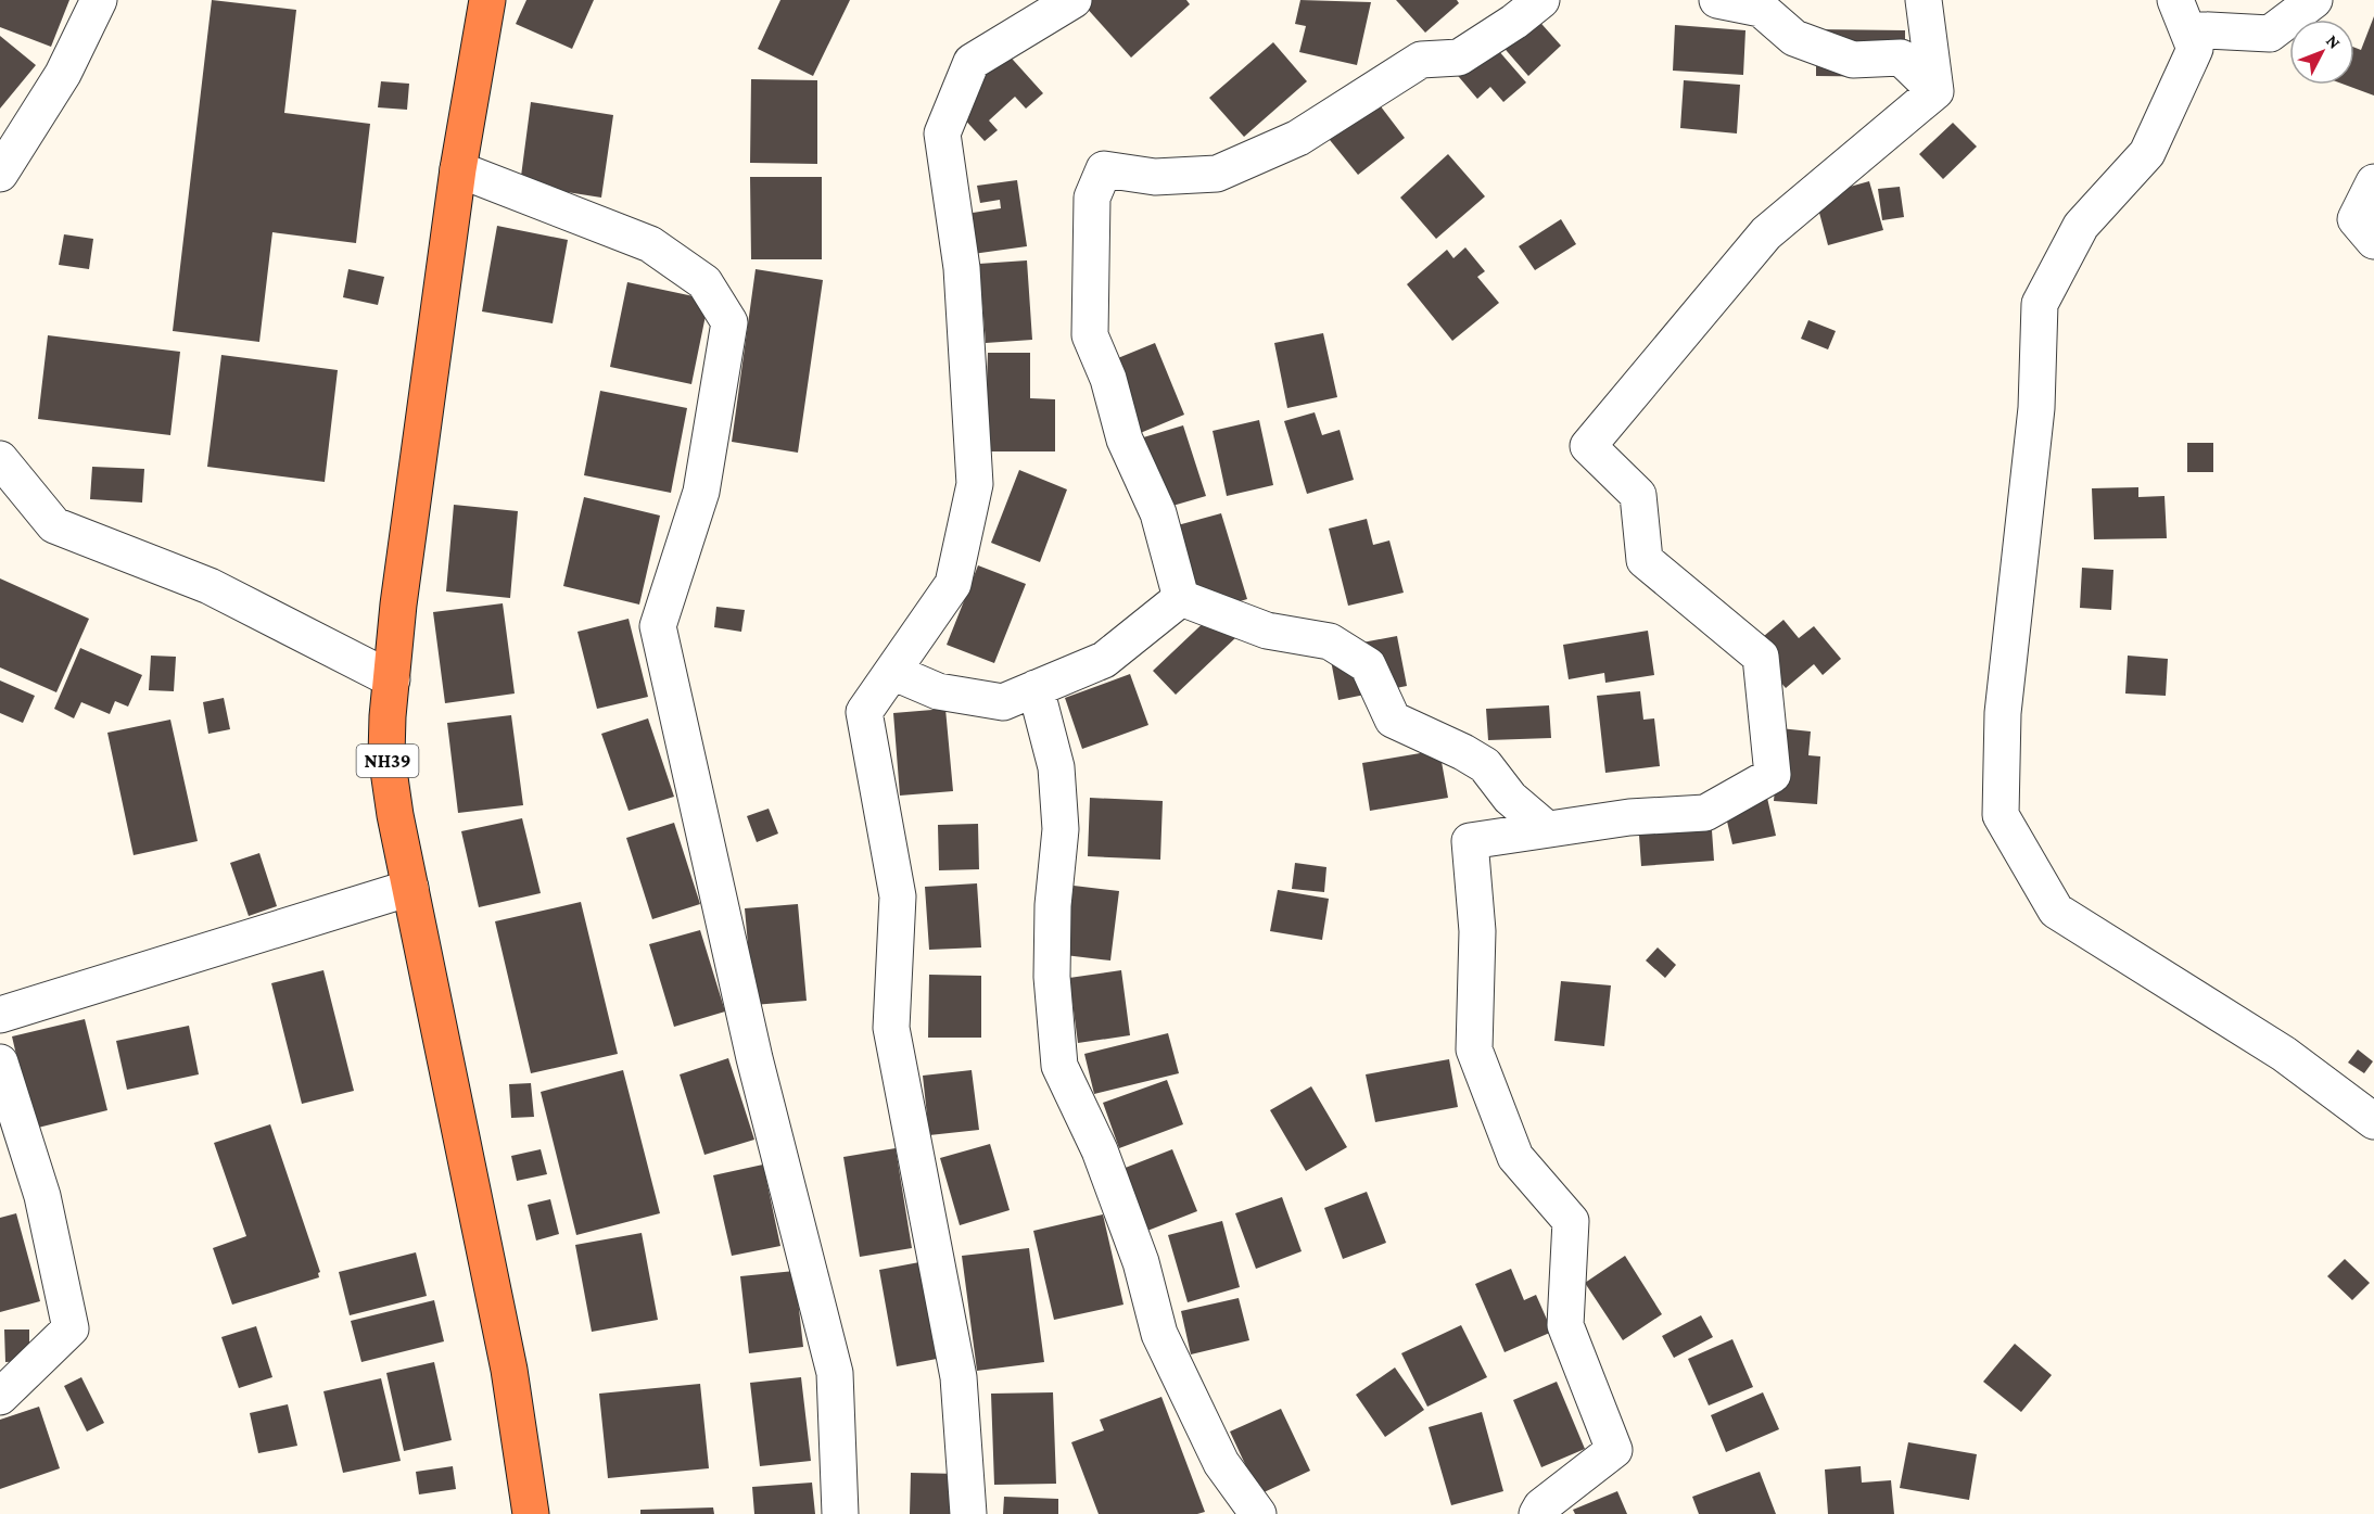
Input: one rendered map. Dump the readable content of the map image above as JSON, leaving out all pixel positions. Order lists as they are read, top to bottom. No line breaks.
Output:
{"streets":{"highway":["NH39"]},"north":"top right"}
